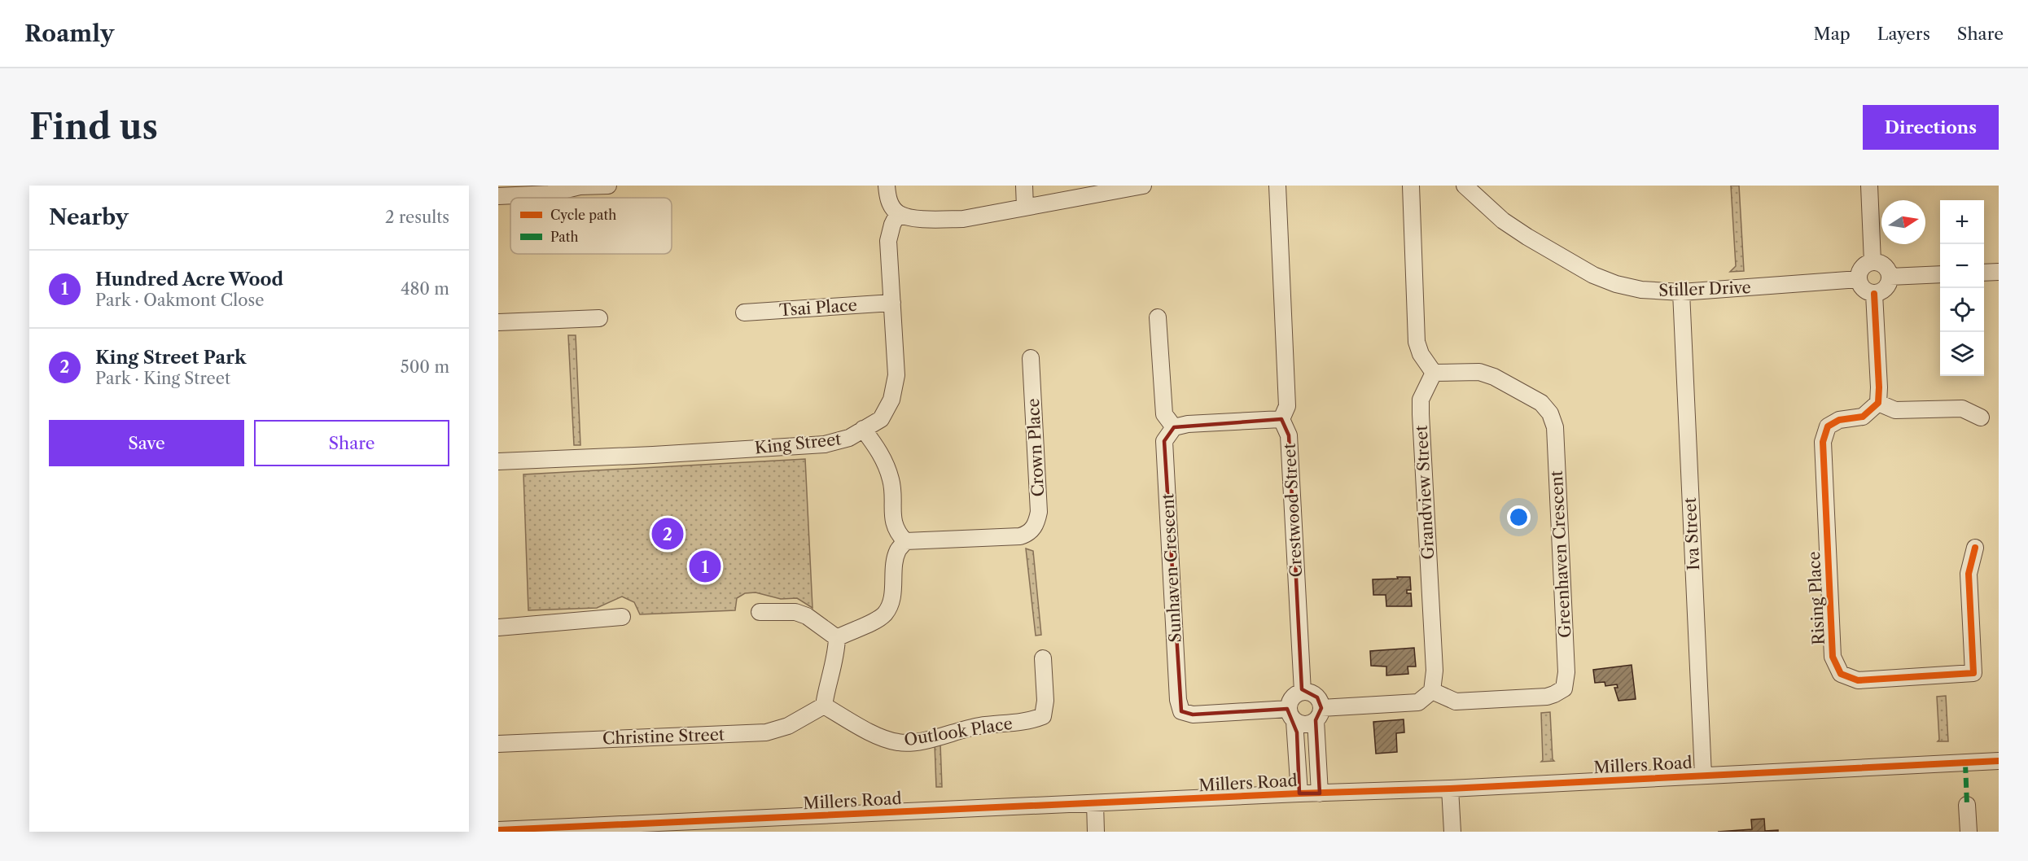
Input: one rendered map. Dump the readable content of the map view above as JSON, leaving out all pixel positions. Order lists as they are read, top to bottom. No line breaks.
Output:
{"streets":{"street":["Stiller Drive","Tsai Place","King Street","Crown Place","Grandview Street","Crestwood Street","Iva Street","Greenhaven Crescent","Sunhaven Crescent","Rising Place","Outlook Place","Christine Street","Millers Road"]},"crossings":[["Stiller Drive","Iva Street"],["Tsai Place","King Street"],["Grandview Street","Greenhaven Crescent"],["Crestwood Street","Sunhaven Crescent"],["Iva Street","Millers Road"],["Outlook Place","Christine Street"]],"legend":["Cycle path","Path"],"north":"right","page":{"header":"Roamly","nav":["Map","Layers","Share"],"buttons":["Directions",["Save","Share"]],"title":"Find us","heading":["Nearby","2 results"],"map_buttons":["+","−"],"list":[{"mark":"1","name":"Hundred Acre Wood","note":"Park · Oakmont Close","value":"480 m"},{"mark":"2","name":"King Street Park","note":"Park · King Street","value":"500 m"}],"pins":["2","1"]}}
